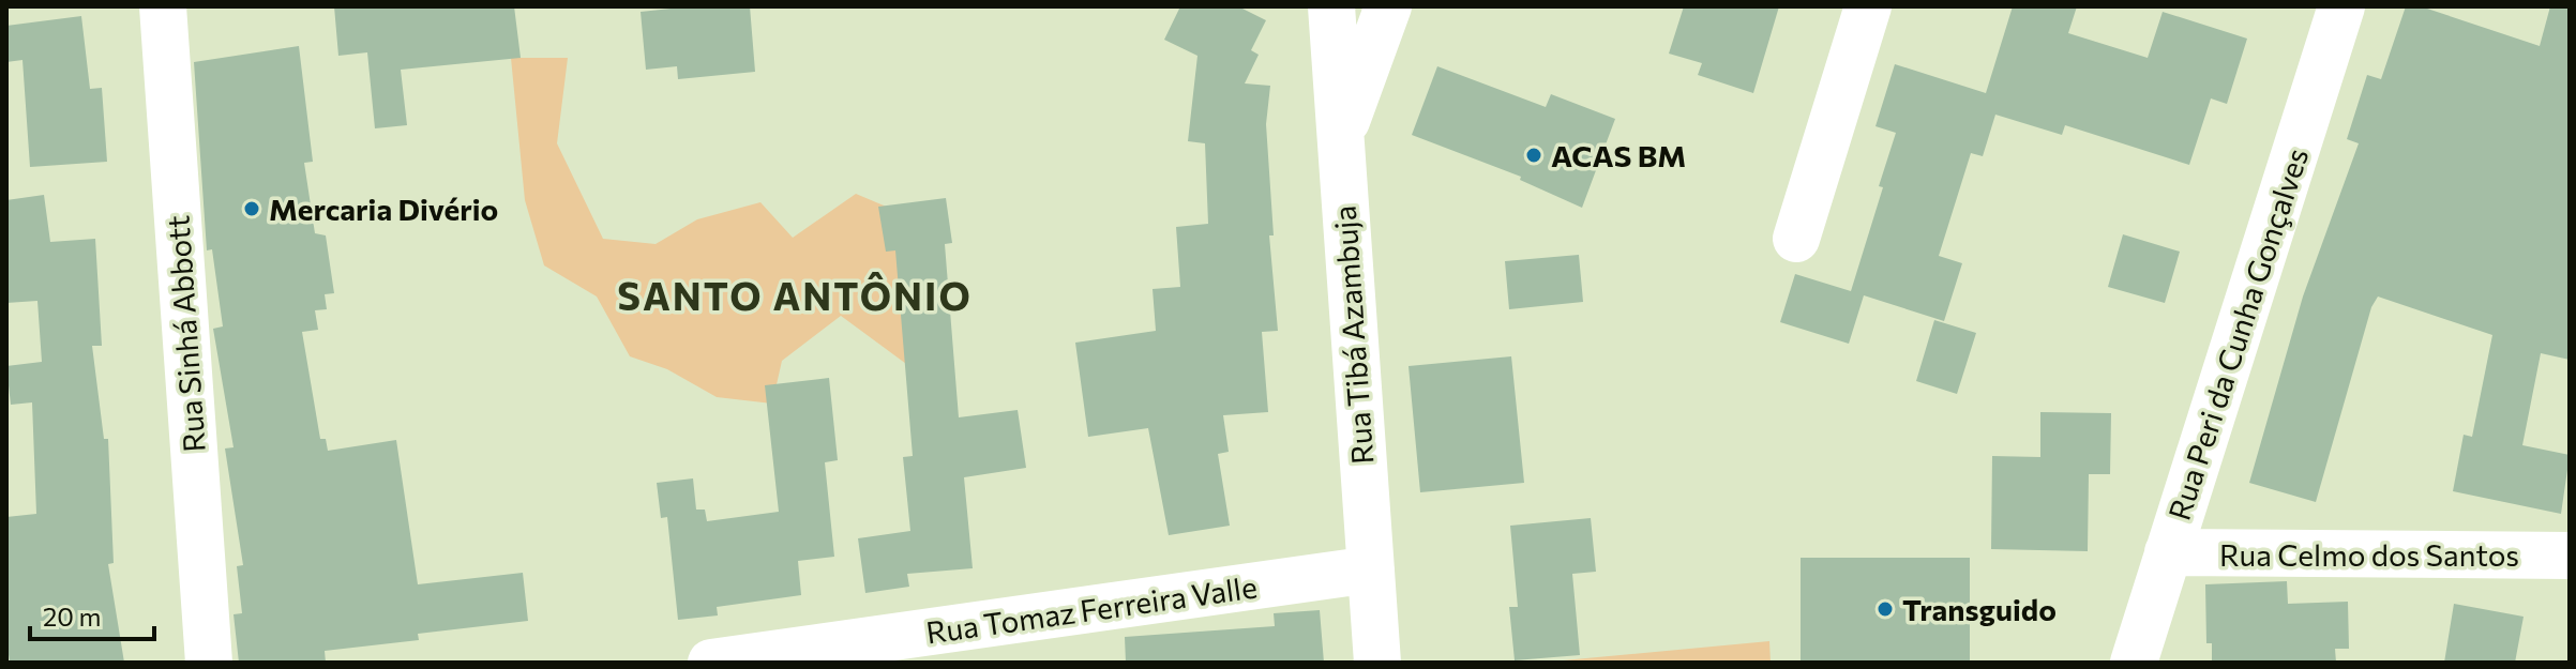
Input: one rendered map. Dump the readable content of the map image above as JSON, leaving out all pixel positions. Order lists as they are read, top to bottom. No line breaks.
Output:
{"streets":{"street":["Rua Sinhá Abbott","Rua Peri da Cunha Gonçalves","Rua Tibá Azambuja","Rua Celmo dos Santos","Rua Tomaz Ferreira Valle"]},"crossings":[["Rua Peri da Cunha Gonçalves","Rua Celmo dos Santos"],["Rua Tibá Azambuja","Rua Tomaz Ferreira Valle"]],"districts":["SANTO ANTÔNIO"],"places":["ACAS BM","Mercaria Divério","Transguido"],"scale_bar":"20 m"}
